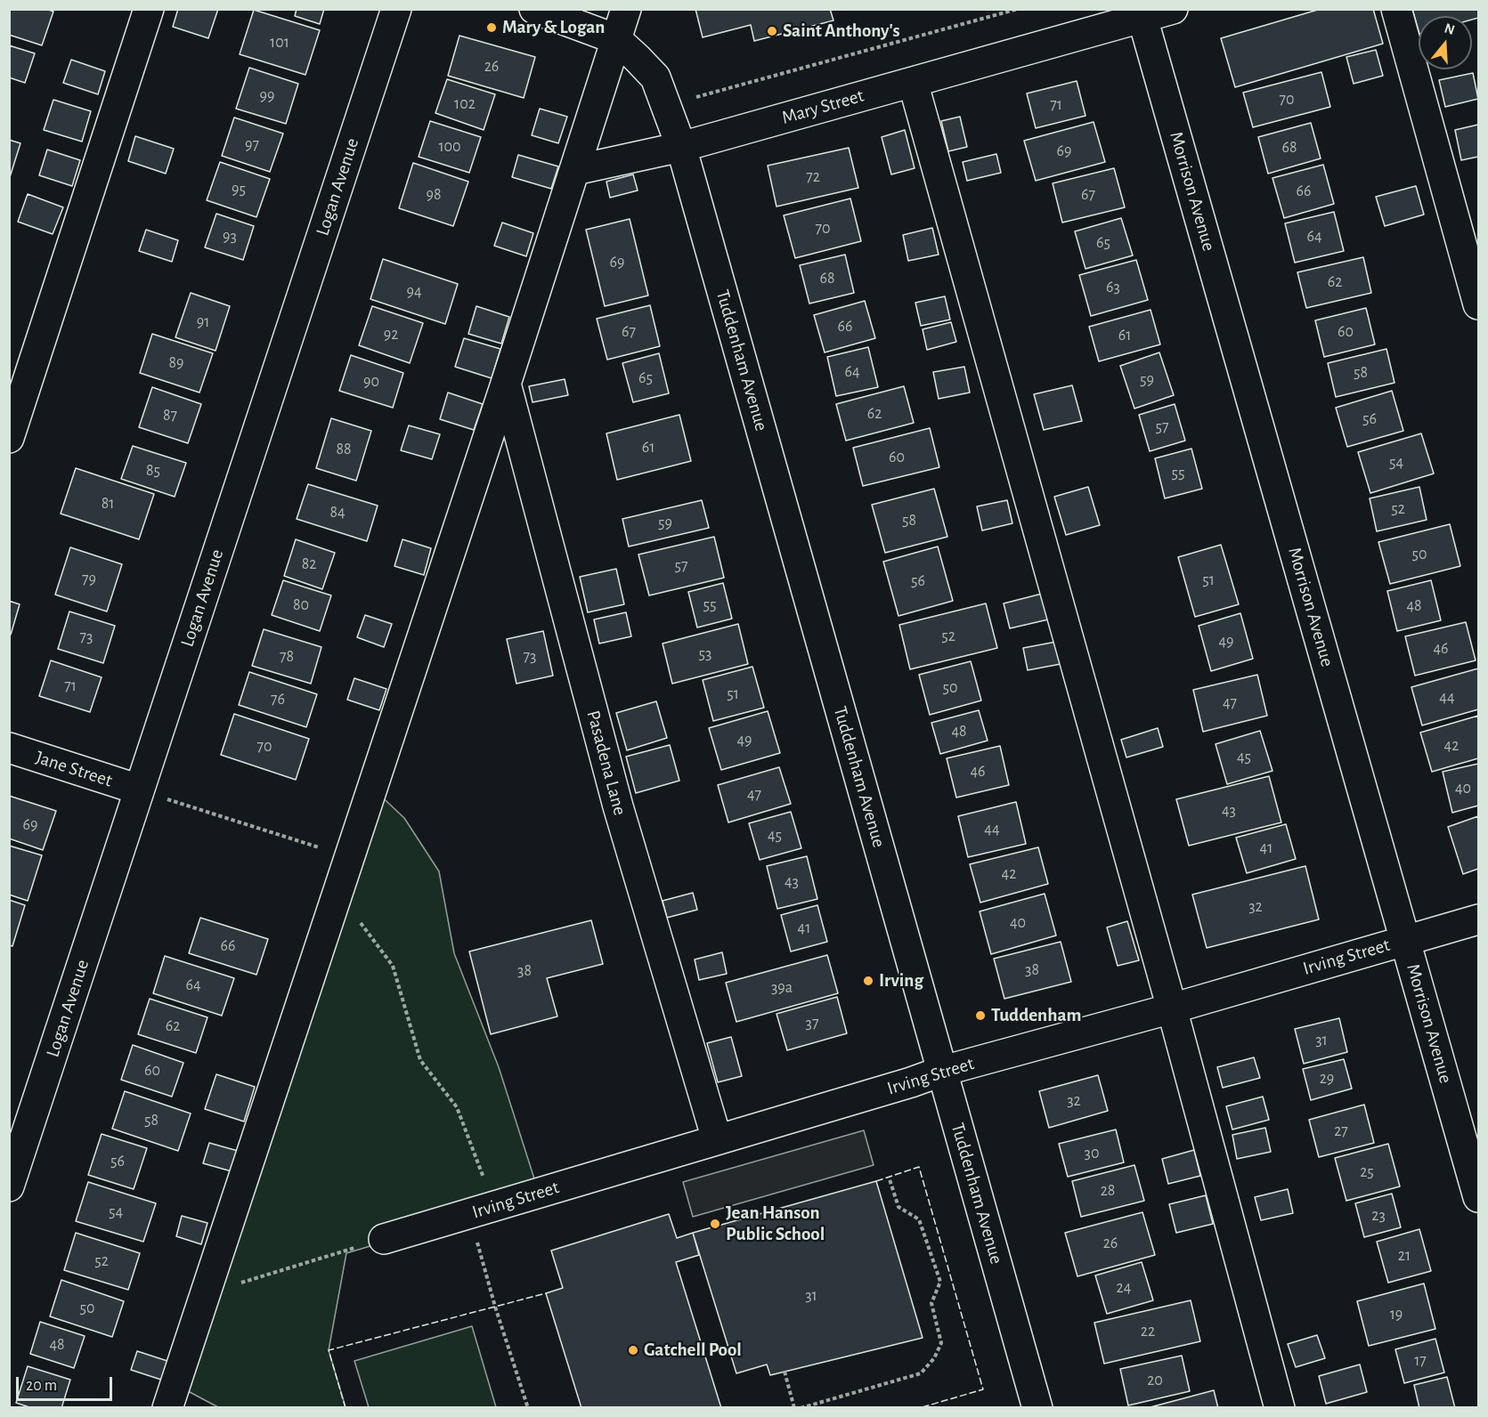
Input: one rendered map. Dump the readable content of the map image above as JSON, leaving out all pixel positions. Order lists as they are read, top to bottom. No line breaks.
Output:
{"streets":{"street":["Mary Street","Logan Avenue","Morrison Avenue","Tuddenham Avenue","Pasadena Lane","Jane Street","Irving Street"]},"crossings":[["Mary Street","Morrison Avenue"],["Mary Street","Tuddenham Avenue"],["Logan Avenue","Jane Street"],["Morrison Avenue","Irving Street"],["Tuddenham Avenue","Irving Street"],["Pasadena Lane","Irving Street"]],"places":["Mary & Logan","Saint Anthony's","Irving","Tuddenham","Jean Hanson Public School","Gatchell Pool"],"house_numbers":["101","26","99","70","102","71","97","100","68","69","72","95","66","98","67","70","93","64","65","69","68","62","63","94","91","66","67","60","92","61","89","64","58","65","59","90","62","87","56","57","61","88","60","54","85","55","81","52","84","58","59","50","82","57","79","51","56","80","55","48","52","73","49","46","53","78","73","71","50","51","44","76","47","48","49","42","70","45","46","40","47","43","69","44","45","41","42","43","32","40","41","66","38","38","64","39a","37","62","31","60","29","32","58","27","30","56","25","28","54","23","26","21","52","24","31","50","19","22","48","17","20"],"scale_bar":"20 m","north":"top"}
